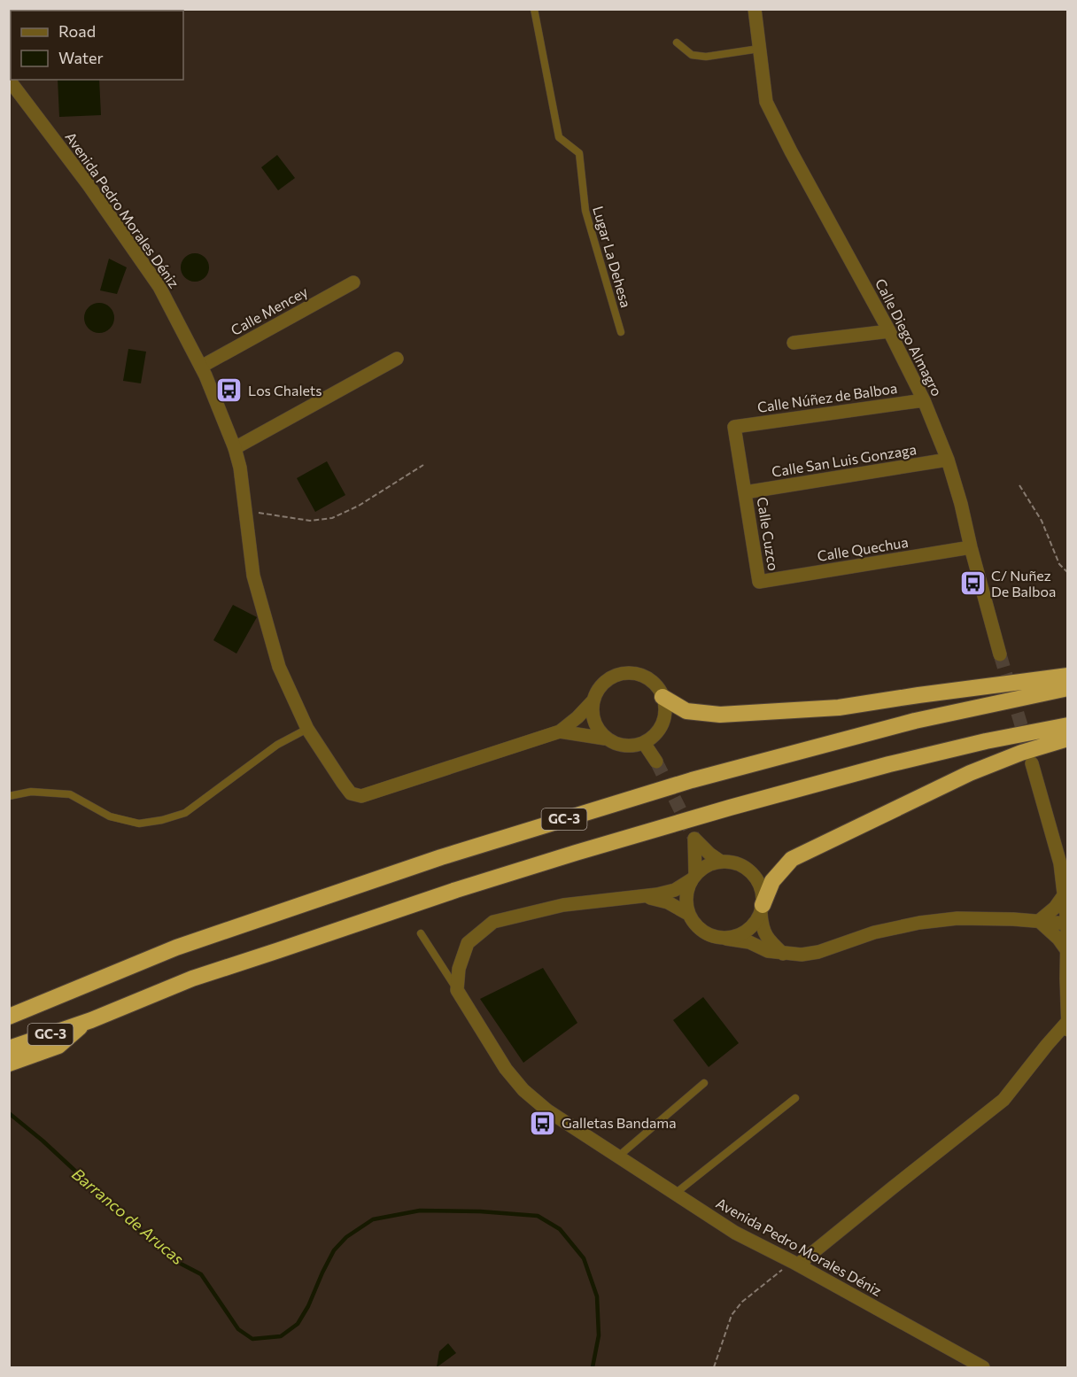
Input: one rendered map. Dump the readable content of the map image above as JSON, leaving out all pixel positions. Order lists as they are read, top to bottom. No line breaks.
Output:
{"streets":{"highway":["GC-3"],"street":["Avenida Pedro Morales Déniz","Calle Mencey","Calle Diego Almagro","Calle Núñez de Balboa","Calle San Luis Gonzaga","Calle Cuzco","Calle Quechua"],"lane":["Lugar La Dehesa"]},"crossings":[["Avenida Pedro Morales Déniz","Calle Mencey"],["Calle Diego Almagro","Calle Núñez de Balboa"],["Calle Diego Almagro","Calle San Luis Gonzaga"],["Calle Diego Almagro","Calle Quechua"],["Calle Núñez de Balboa","Calle Cuzco"],["Calle San Luis Gonzaga","Calle Cuzco"],["Calle Cuzco","Calle Quechua"]],"water":["Barranco de Arucas"],"places":{"bus stop":["Los Chalets","C/ Nuñez De Balboa","Galletas Bandama"]},"legend":["Road","Water"]}
